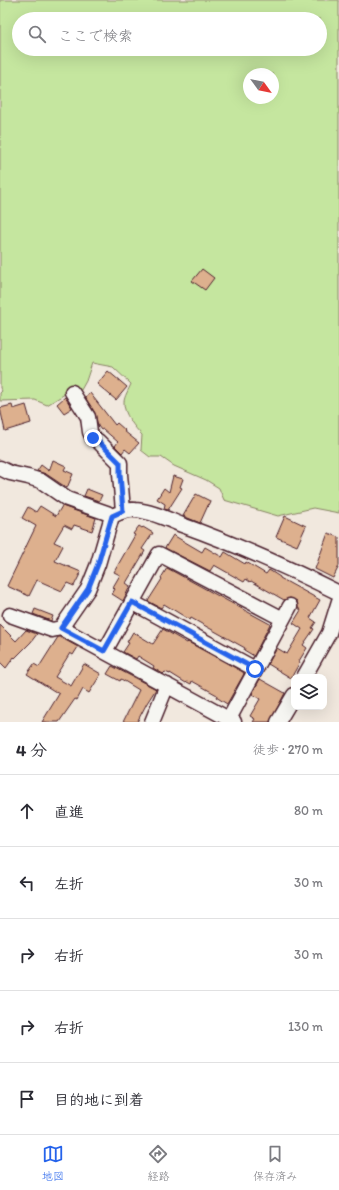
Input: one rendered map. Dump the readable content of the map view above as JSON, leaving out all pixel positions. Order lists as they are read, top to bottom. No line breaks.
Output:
{"north":"bottom right","page":{"search":"ここで検索","heading":["4 分","徒歩 · 270 m"],"list":[["直進","80 m"],["左折","30 m"],["右折","30 m"],["右折","130 m"],"目的地に到着"],"nav":["地図","経路","保存済み"]}}
